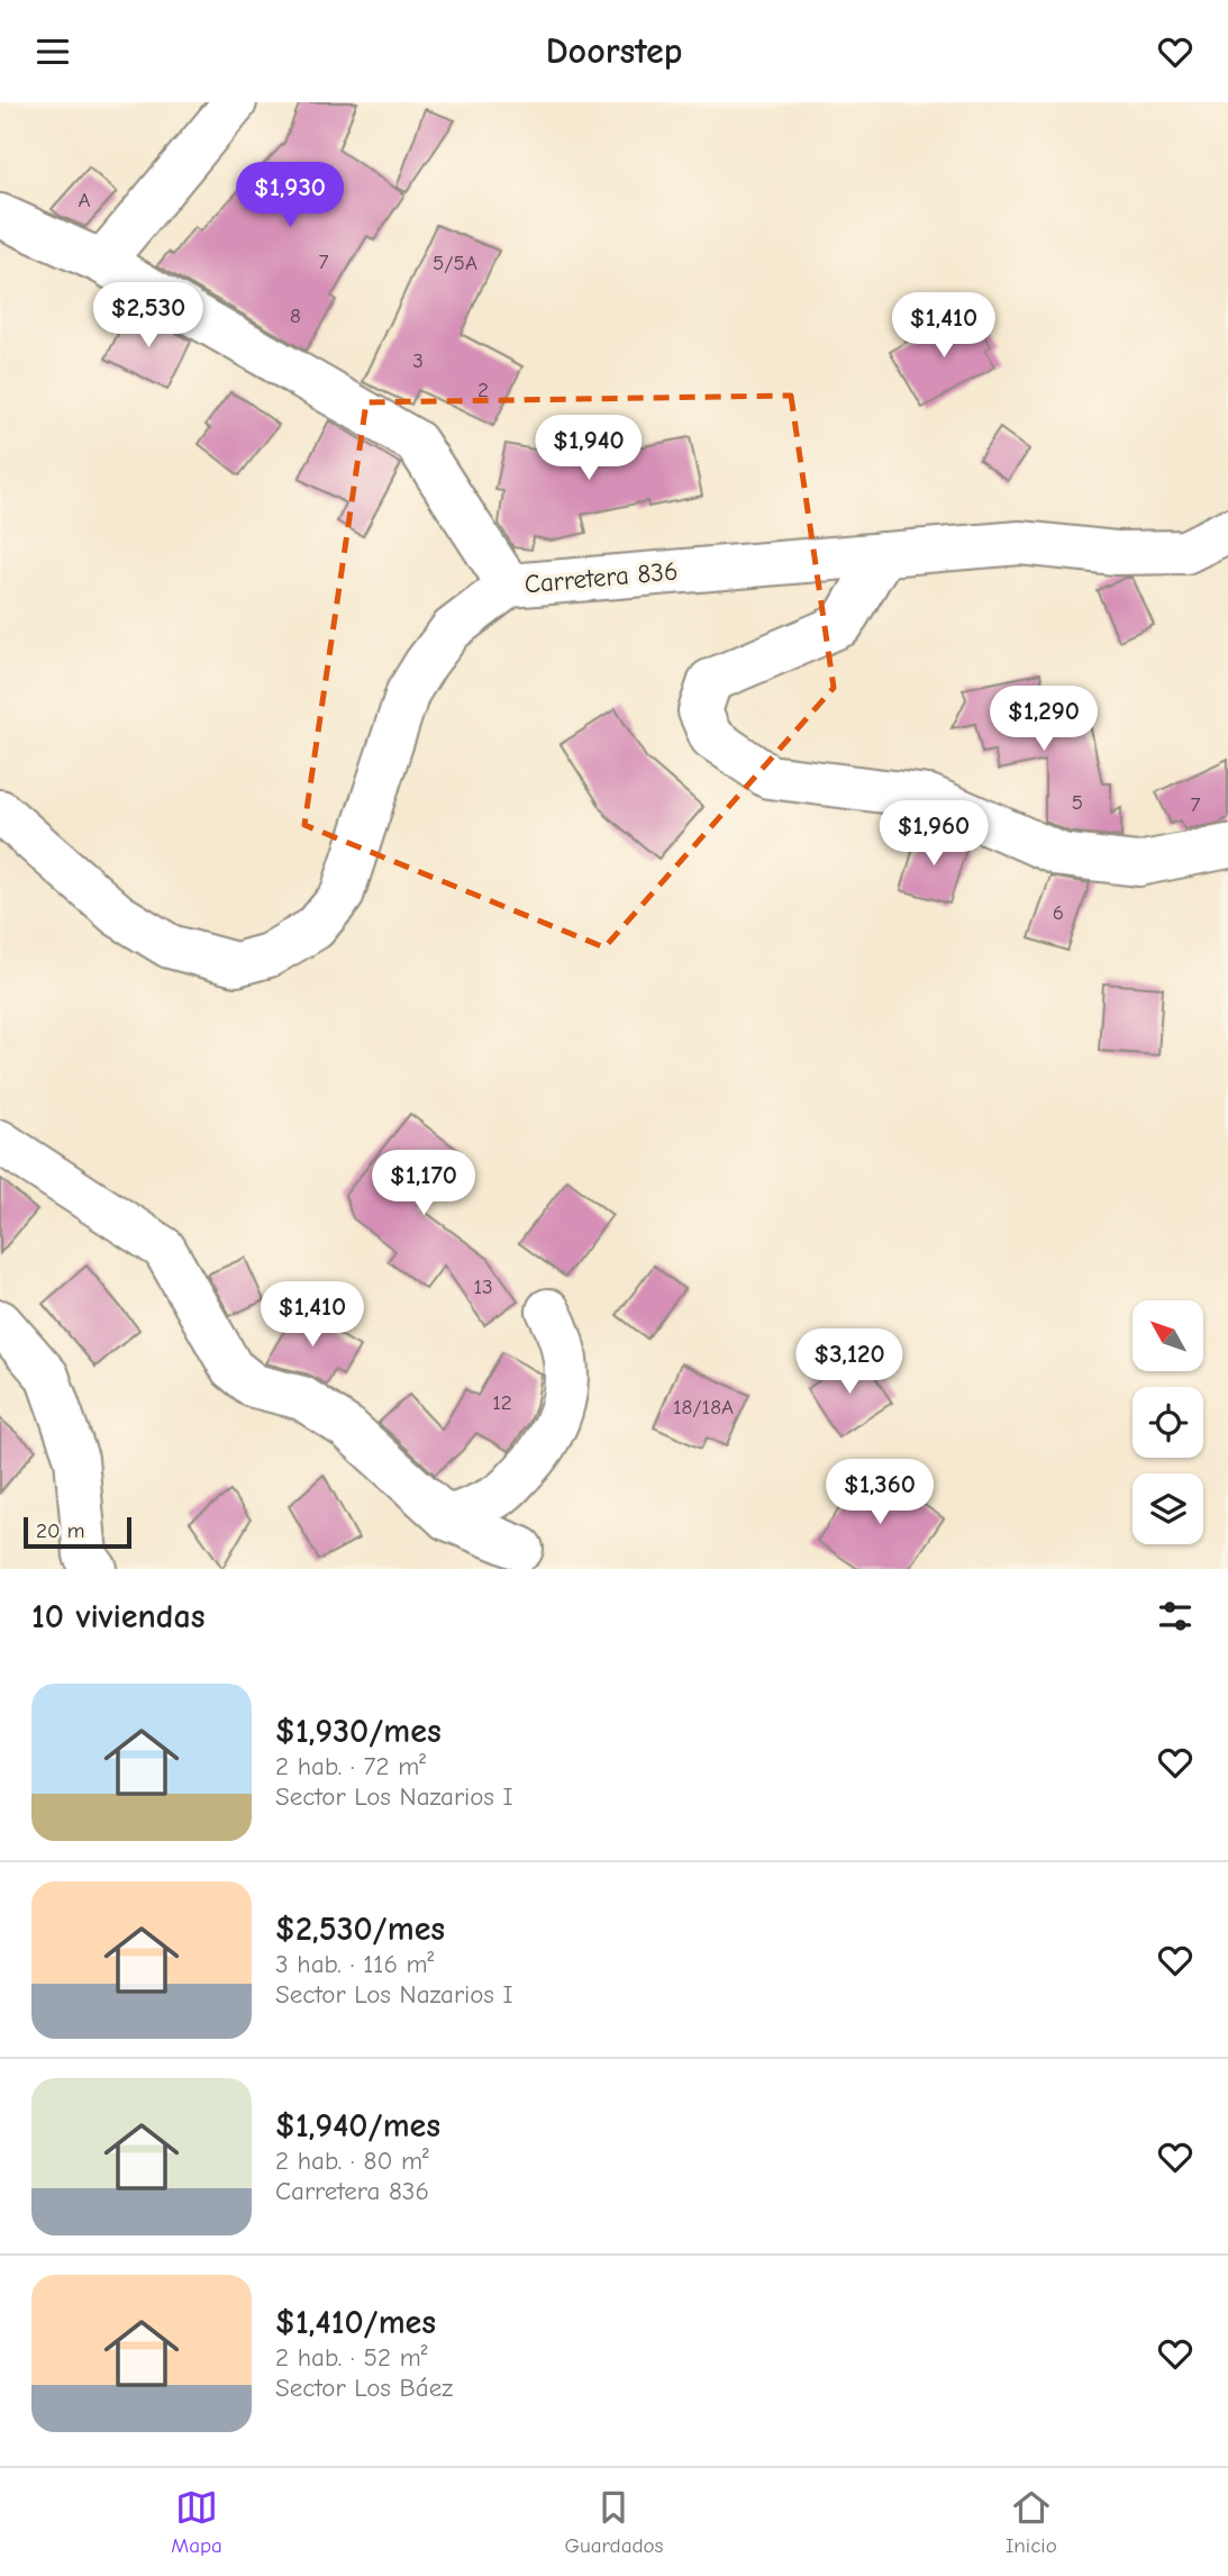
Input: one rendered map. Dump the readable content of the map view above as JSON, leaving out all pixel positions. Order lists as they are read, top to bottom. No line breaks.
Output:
{"streets":{"street":["Carretera 836"]},"house_numbers":["A","7","5/5A","8","3","2","5","7","6","13","12","18/18A"],"scale_bar":"20 m","north":"top left","page":{"header":"Doorstep","price":["$1,930","$2,530","$1,410","$1,940","$1,290","$1,960","$1,170","$1,410","$3,120","$1,360"],"scale":"20 m","heading":"10 viviendas","list":[{"name":"$1,930/mes","note":"2 hab. · 72 m² · Sector Los Nazarios I"},{"name":"$2,530/mes","note":"3 hab. · 116 m² · Sector Los Nazarios I"},{"name":"$1,940/mes","note":"2 hab. · 80 m² · Carretera 836"},{"name":"$1,410/mes","note":"2 hab. · 52 m² · Sector Los Báez"}],"tabs":["Mapa","Guardados","Inicio"]}}
